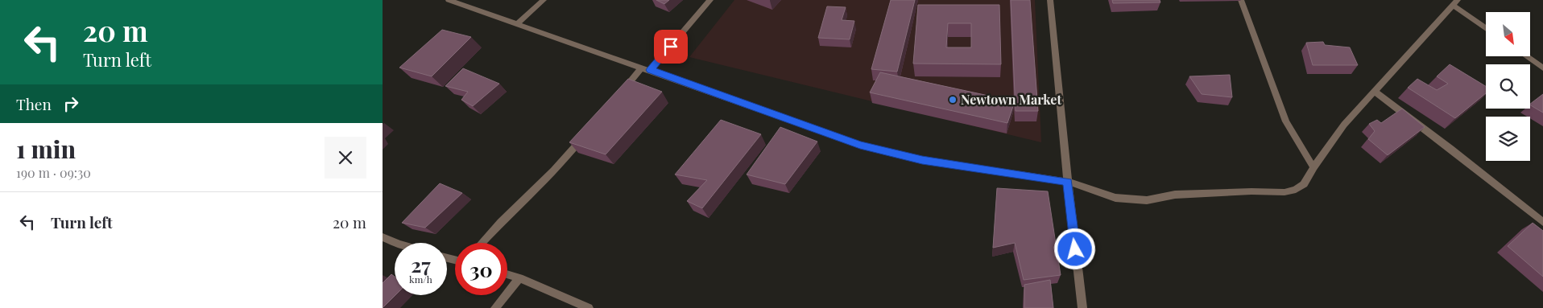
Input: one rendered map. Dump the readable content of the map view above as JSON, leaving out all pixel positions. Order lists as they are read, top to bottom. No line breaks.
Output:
{"places":["Newtown Market"],"north":"bottom right","page":{"turn":["20 m","Turn left"],"then":"Then","heading":["1 min","190 m · 09:30"],"list":[{"name":"Turn left","value":"20 m"}],"speed":"27 km/h","limit":"30"}}
